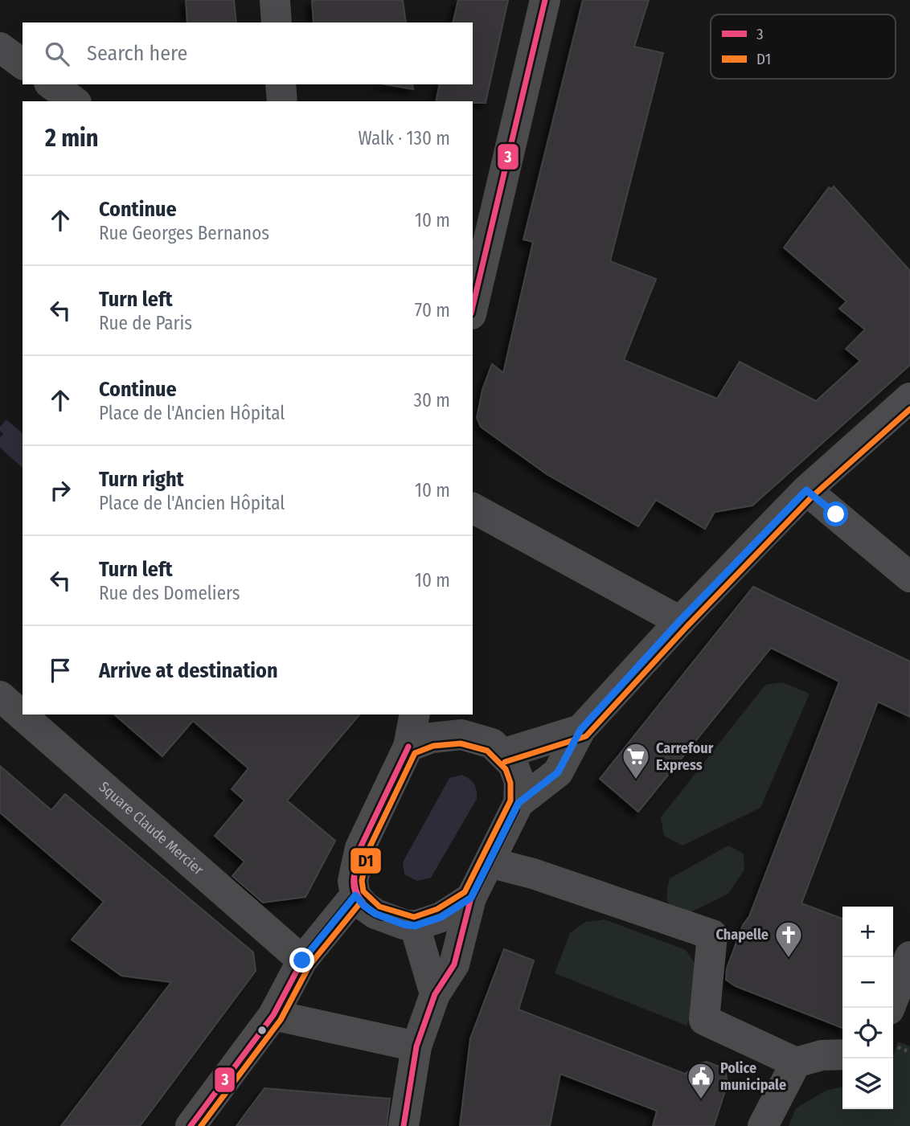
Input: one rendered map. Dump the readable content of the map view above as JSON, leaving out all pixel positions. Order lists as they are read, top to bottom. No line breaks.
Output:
{"streets":{"street":["Square Claude Mercier"]},"places":{"supermarket":["Carrefour Express"],"church":["Chapelle"],"public building":["Police municipale"]},"lines":["transit line 3","transit line D1"],"legend":["3","D1"],"page":{"search":"Search here","heading":["2 min","Walk · 130 m"],"list":[["Continue","Rue Georges Bernanos","10 m"],["Turn left","Rue de Paris","70 m"],["Continue","Place de l'Ancien Hôpital","30 m"],["Turn right","Place de l'Ancien Hôpital","10 m"],["Turn left","Rue des Domeliers","10 m"],"Arrive at destination"],"map_buttons":["+","−"]}}
